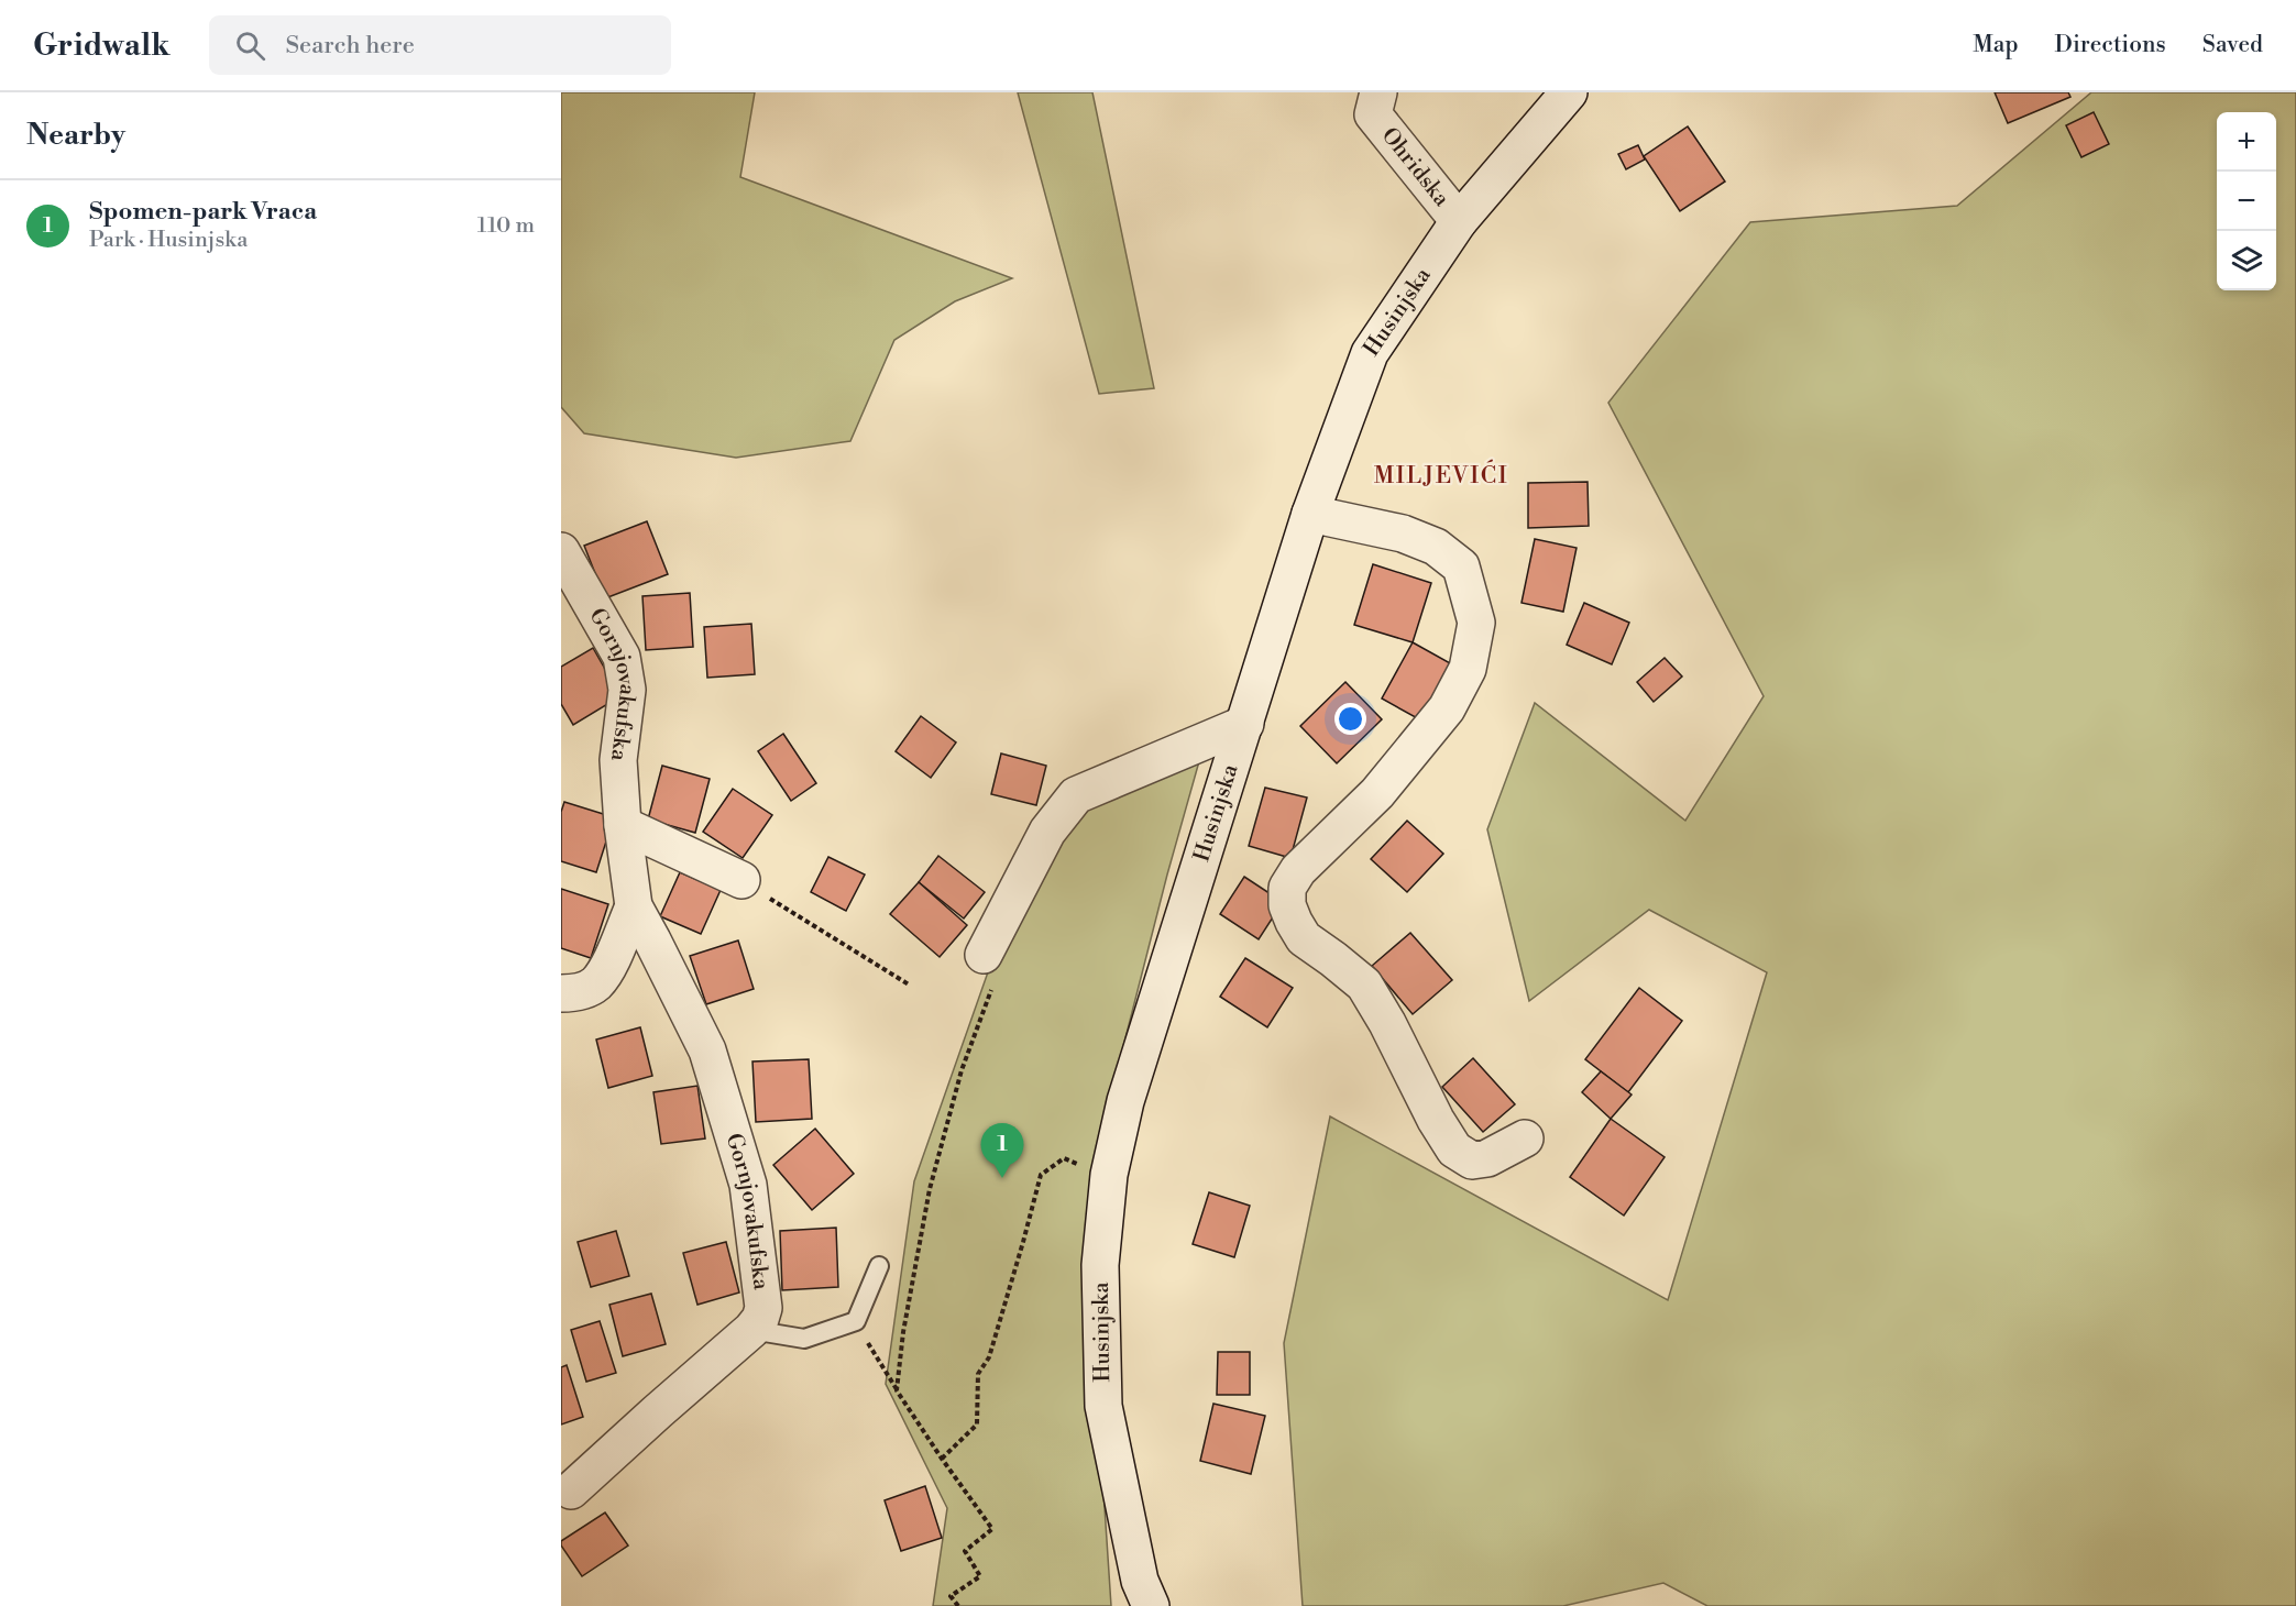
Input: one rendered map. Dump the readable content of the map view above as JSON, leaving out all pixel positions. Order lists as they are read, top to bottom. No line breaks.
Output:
{"streets":{"street":["Ohridska","Husinjska","Gornjovakufska"]},"crossings":[["Ohridska","Husinjska"]],"districts":["MILJEVIĆI"],"page":{"header":"Gridwalk","search":"Search here","nav":["Map","Directions","Saved"],"heading":"Nearby","map_buttons":["+","−"],"list":[{"mark":"1","name":"Spomen-park Vraca","note":"Park · Husinjska","value":"110 m"}],"pins":"1"}}
